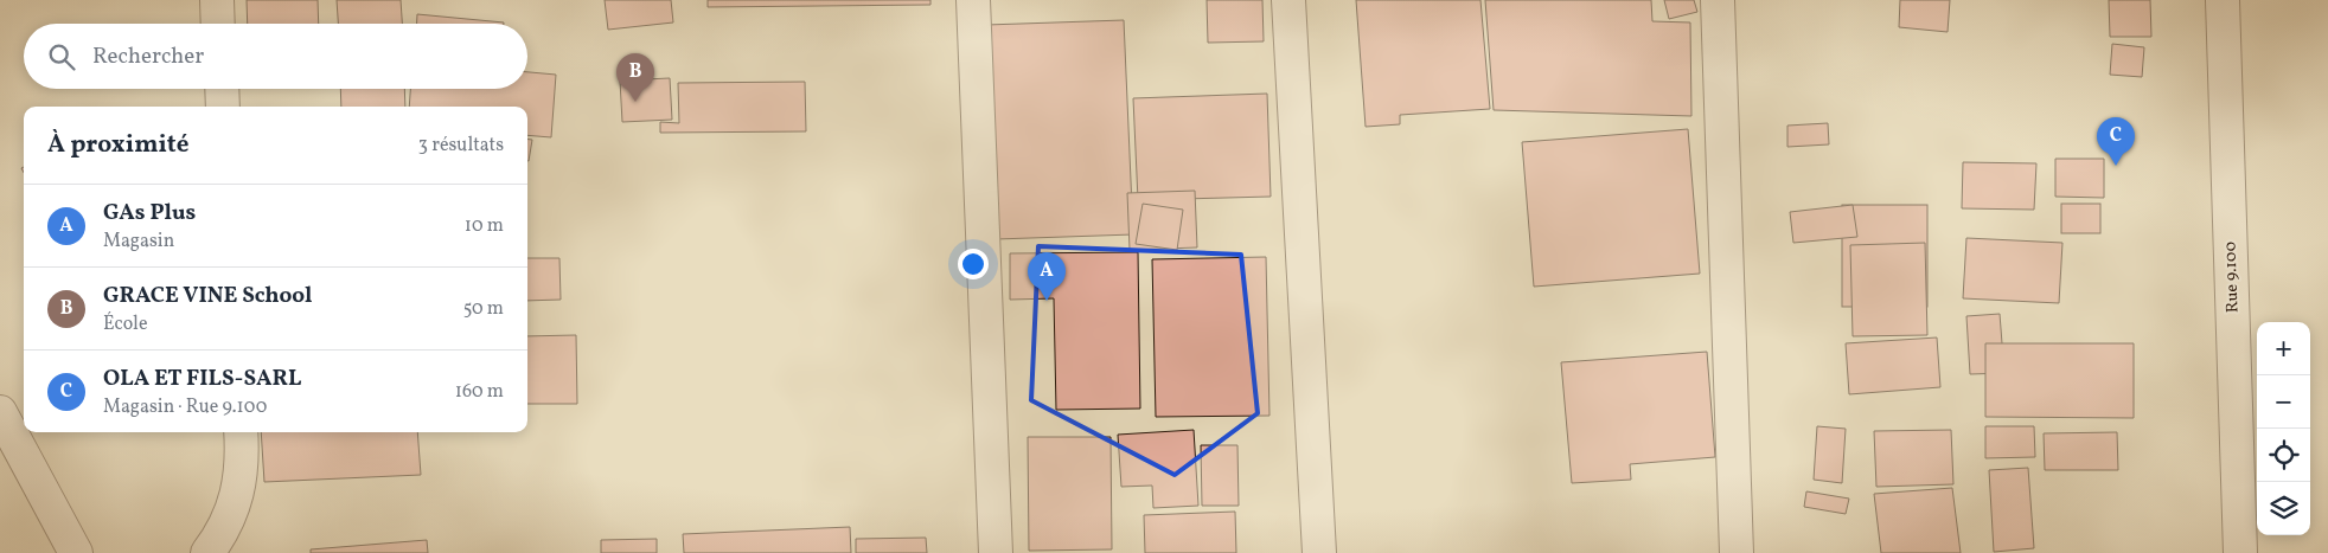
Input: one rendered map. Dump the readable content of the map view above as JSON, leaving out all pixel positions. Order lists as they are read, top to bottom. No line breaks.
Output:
{"streets":{"street":["Rue 9.100"]},"page":{"search":"Rechercher","pins":["B","C","A"],"heading":["À proximité","3 résultats"],"list":[{"mark":"A","name":"GAs Plus","note":"Magasin","value":"10 m"},{"mark":"B","name":"GRACE VINE School","note":"École","value":"50 m"},{"mark":"C","name":"OLA ET FILS-SARL","note":"Magasin · Rue 9.100","value":"160 m"}],"map_buttons":["+","−"]}}
